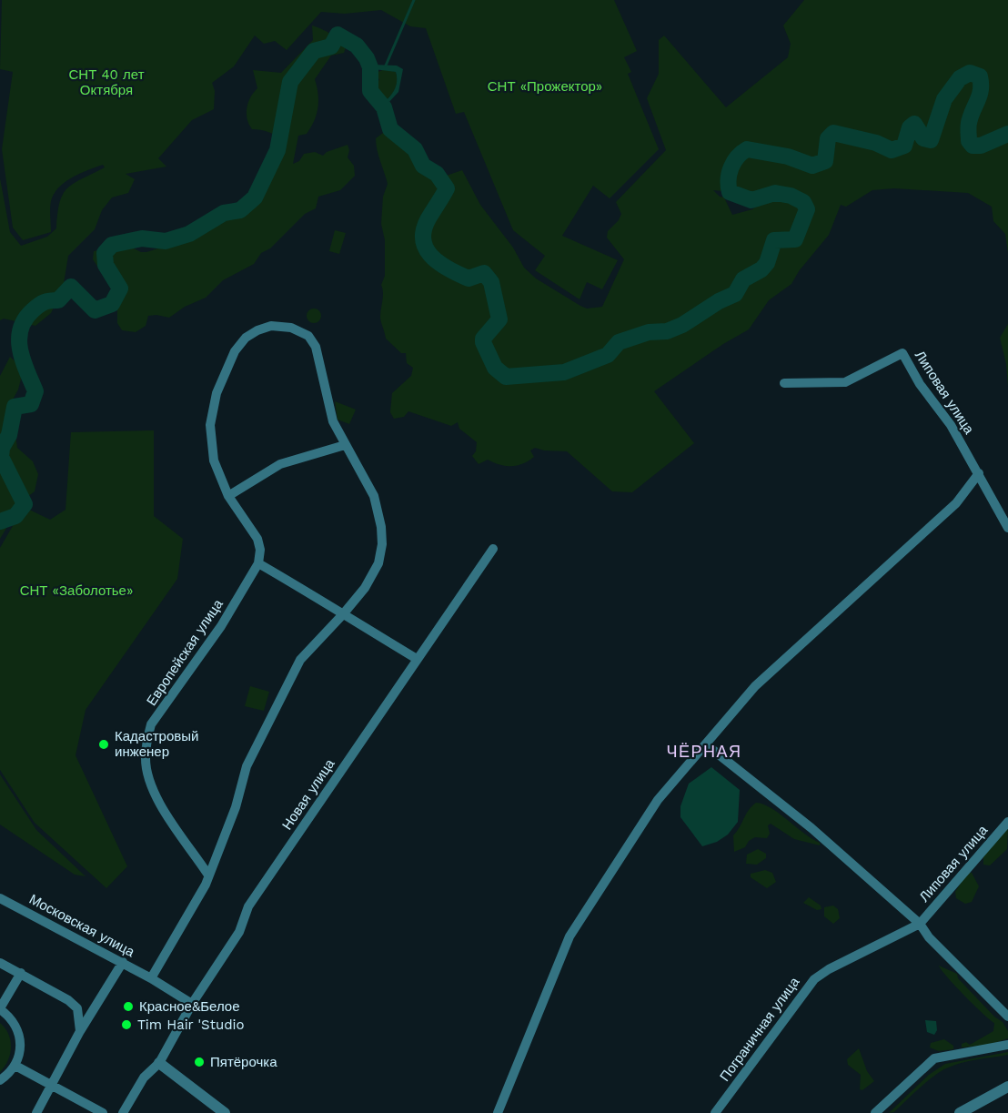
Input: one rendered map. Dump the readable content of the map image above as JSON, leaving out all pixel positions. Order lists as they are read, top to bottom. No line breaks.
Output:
{"streets":{"street":["Липовая улица","Европейская улица","Новая улица","Московская улица","Пограничная улица"]},"crossings":[["Липовая улица","Пограничная улица"]],"districts":["ЧЁРНАЯ"],"parks":["СНТ 40 лет Октября","СНТ «Прожектор»","СНТ «Заболотье»"],"places":["Кадастровый инженер","Красное&Белое","Tim Hair 'Studio","Пятёрочка"]}
